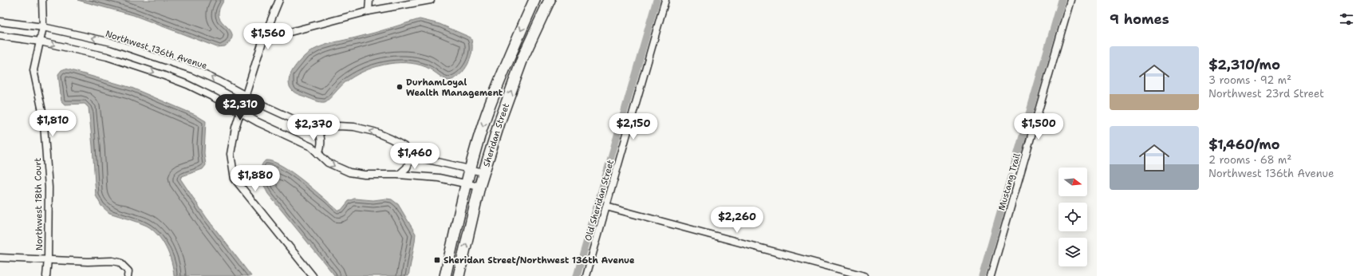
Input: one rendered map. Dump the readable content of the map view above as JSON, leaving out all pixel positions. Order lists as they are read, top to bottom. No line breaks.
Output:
{"streets":{"main road":["Sheridan Street"],"street":["Northwest 136th Avenue","Mustang Trail","Old Sheridan Street","Northwest 18th Court"]},"crossings":[["Northwest 136th Avenue","Sheridan Street"],["Northwest 136th Avenue","Northwest 18th Court"]],"places":{"other":["DurhamLoyal Wealth Management"],"transit":["Sheridan Street/Northwest 136th Avenue"]},"north":"right","page":{"heading":"9 homes","price":["$1,560","$2,310","$1,810","$2,150","$1,500","$2,370","$1,460","$1,880","$2,260"],"list":[{"name":"$2,310/mo","note":"3 rooms · 92 m² · Northwest 23rd Street"},{"name":"$1,460/mo","note":"2 rooms · 68 m² · Northwest 136th Avenue"}]}}
